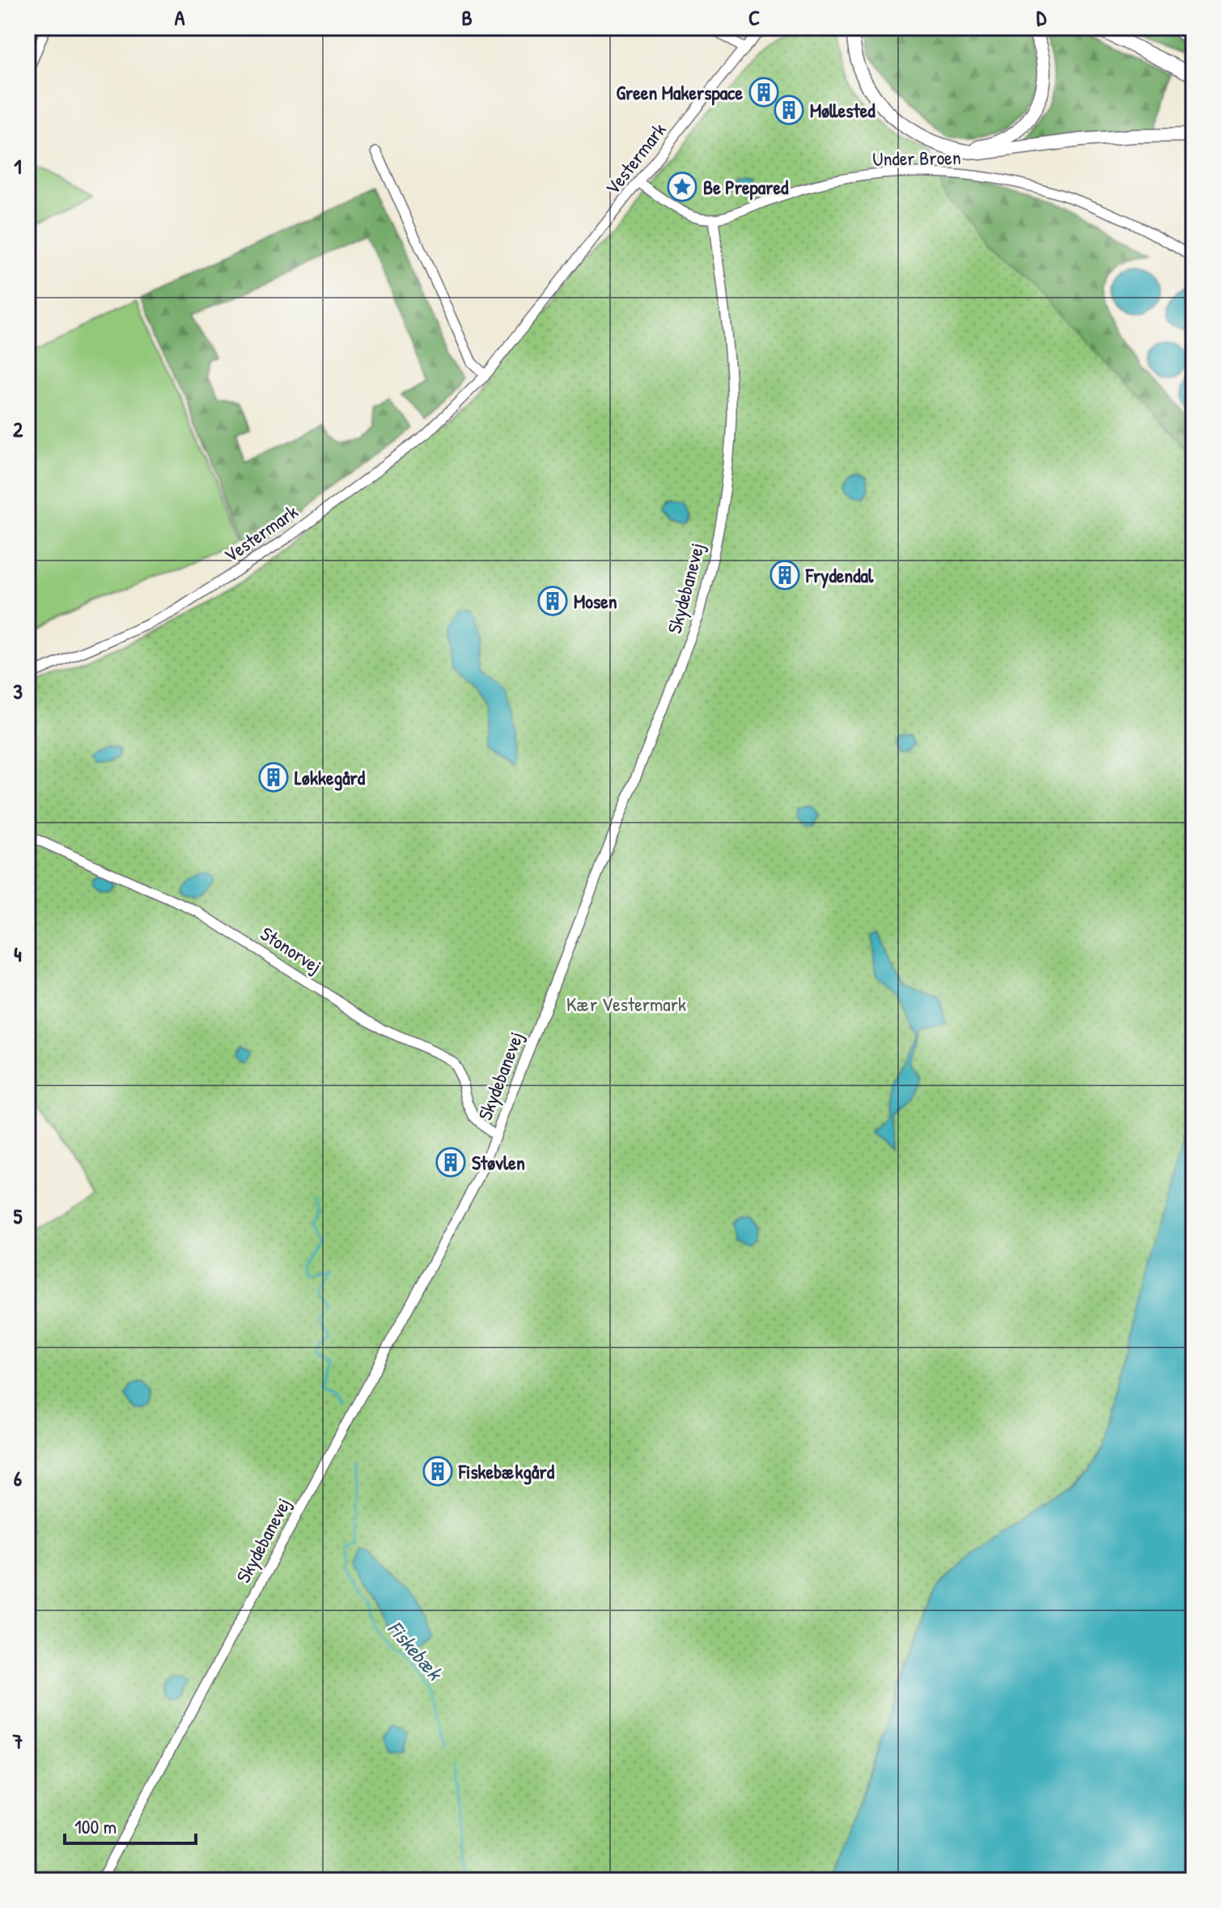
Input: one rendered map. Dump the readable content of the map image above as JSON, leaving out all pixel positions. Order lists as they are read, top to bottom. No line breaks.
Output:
{"streets":{"street":["Under Broen","Vestermark","Skydebanevej","Stonorvej"]},"crossings":[["Under Broen","Skydebanevej"],["Skydebanevej","Stonorvej"]],"water":["Fiskebæk"],"parks":["Kær Vestermark"],"places":{"building":["Green Makerspace","Møllested","Frydendal","Mosen","Løkkegård","Støvlen","Fiskebækgård"],"place":["Be Prepared"]},"scale_bar":"100 m","grid":{"columns":["A","B","C","D"],"rows":["1","2","3","4","5","6","7"]}}
